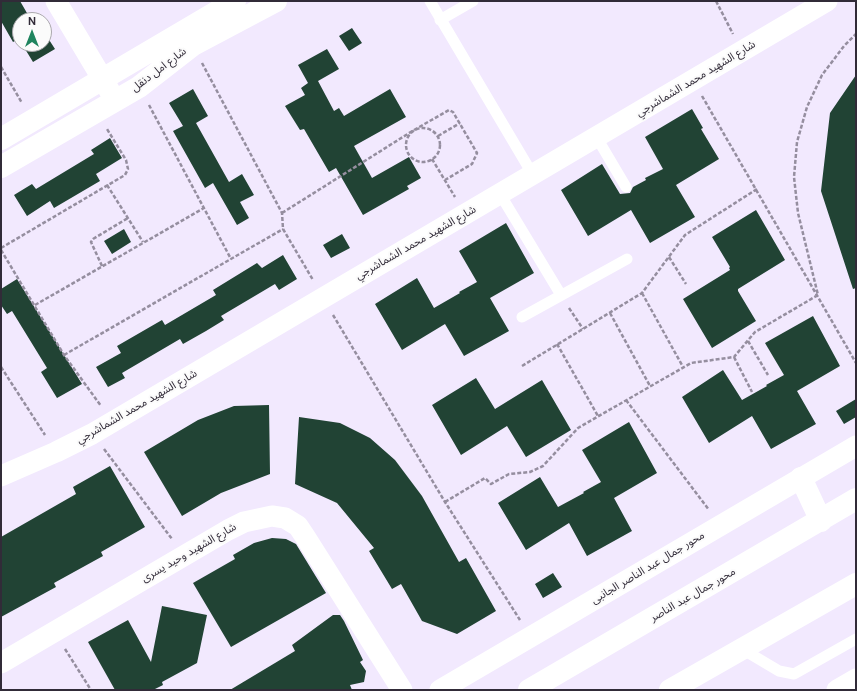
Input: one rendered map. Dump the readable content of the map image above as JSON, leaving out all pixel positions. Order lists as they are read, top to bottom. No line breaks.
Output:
{"streets":{"main road":["شارع امل دنقل","محور جمال عبد الناصر"],"street":["شارع الشهيد محمد الشماشرجي","شارع الشهيد وحيد يسرى","محور جمال عبد الناصر الجانبى"]},"north":"top"}
